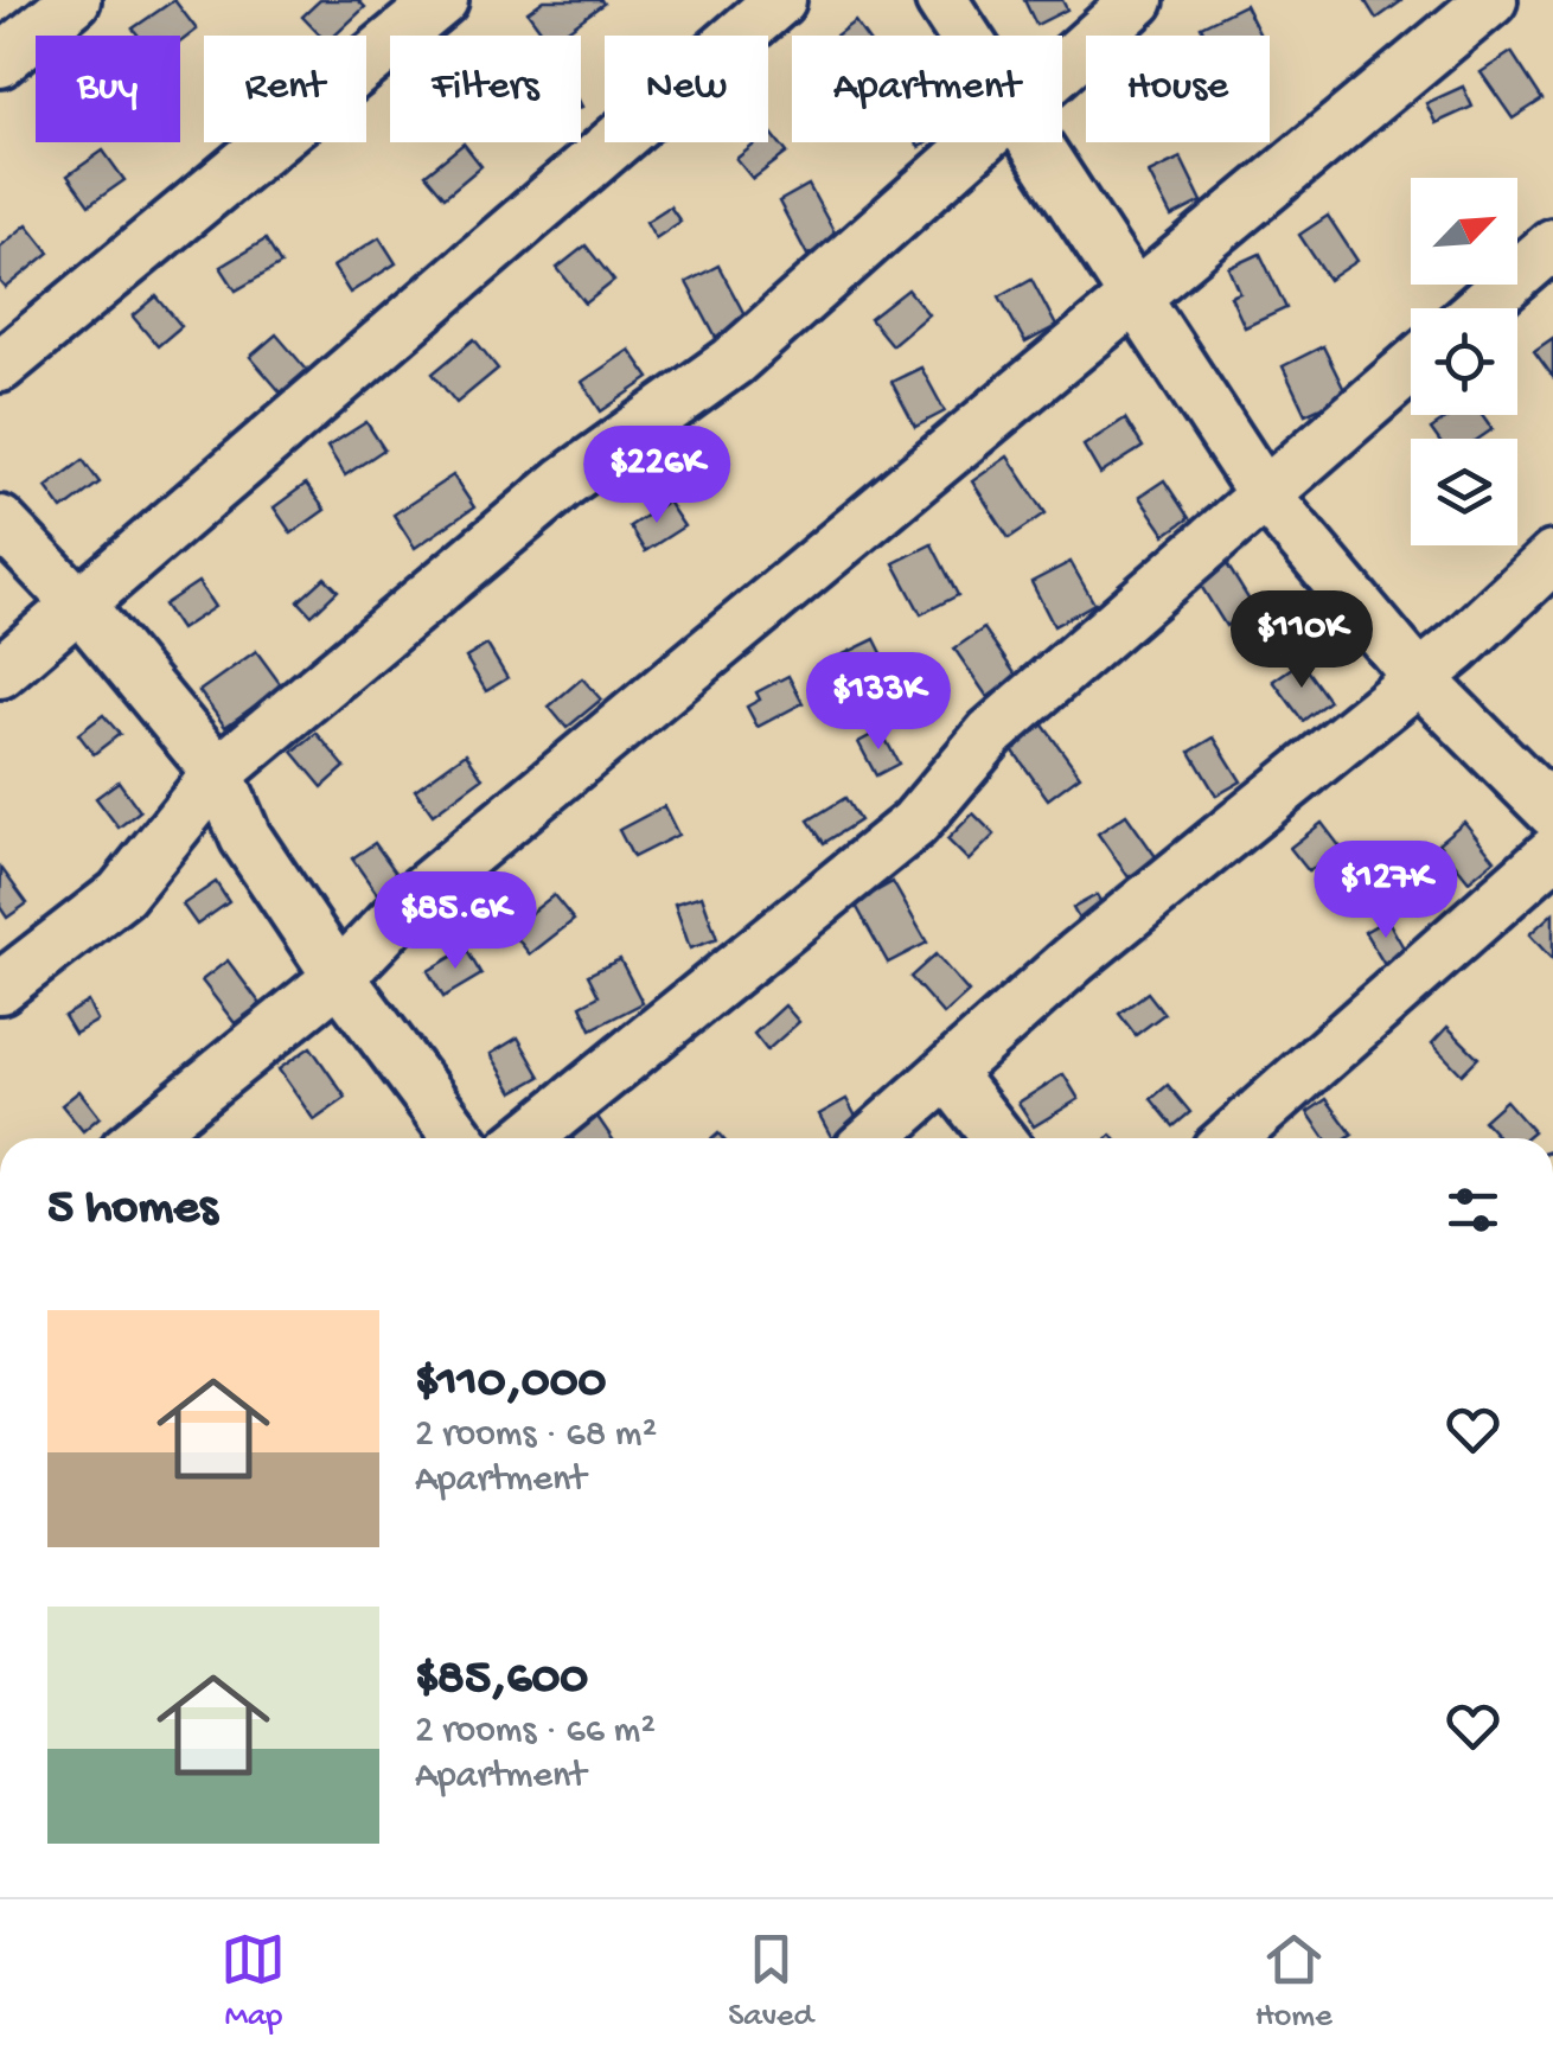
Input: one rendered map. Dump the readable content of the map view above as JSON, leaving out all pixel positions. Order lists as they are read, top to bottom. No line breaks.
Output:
{"north":"top right","page":{"chip":["Buy","Rent","Filters","New","Apartment","House"],"price":["$226K","$110K","$133K","$127K","$85.6K"],"heading":"5 homes","list":[{"name":"$110,000","note":"2 rooms · 68 m² · Apartment"},{"name":"$85,600","note":"2 rooms · 66 m² · Apartment"}],"tabs":["Map","Saved","Home"]}}
